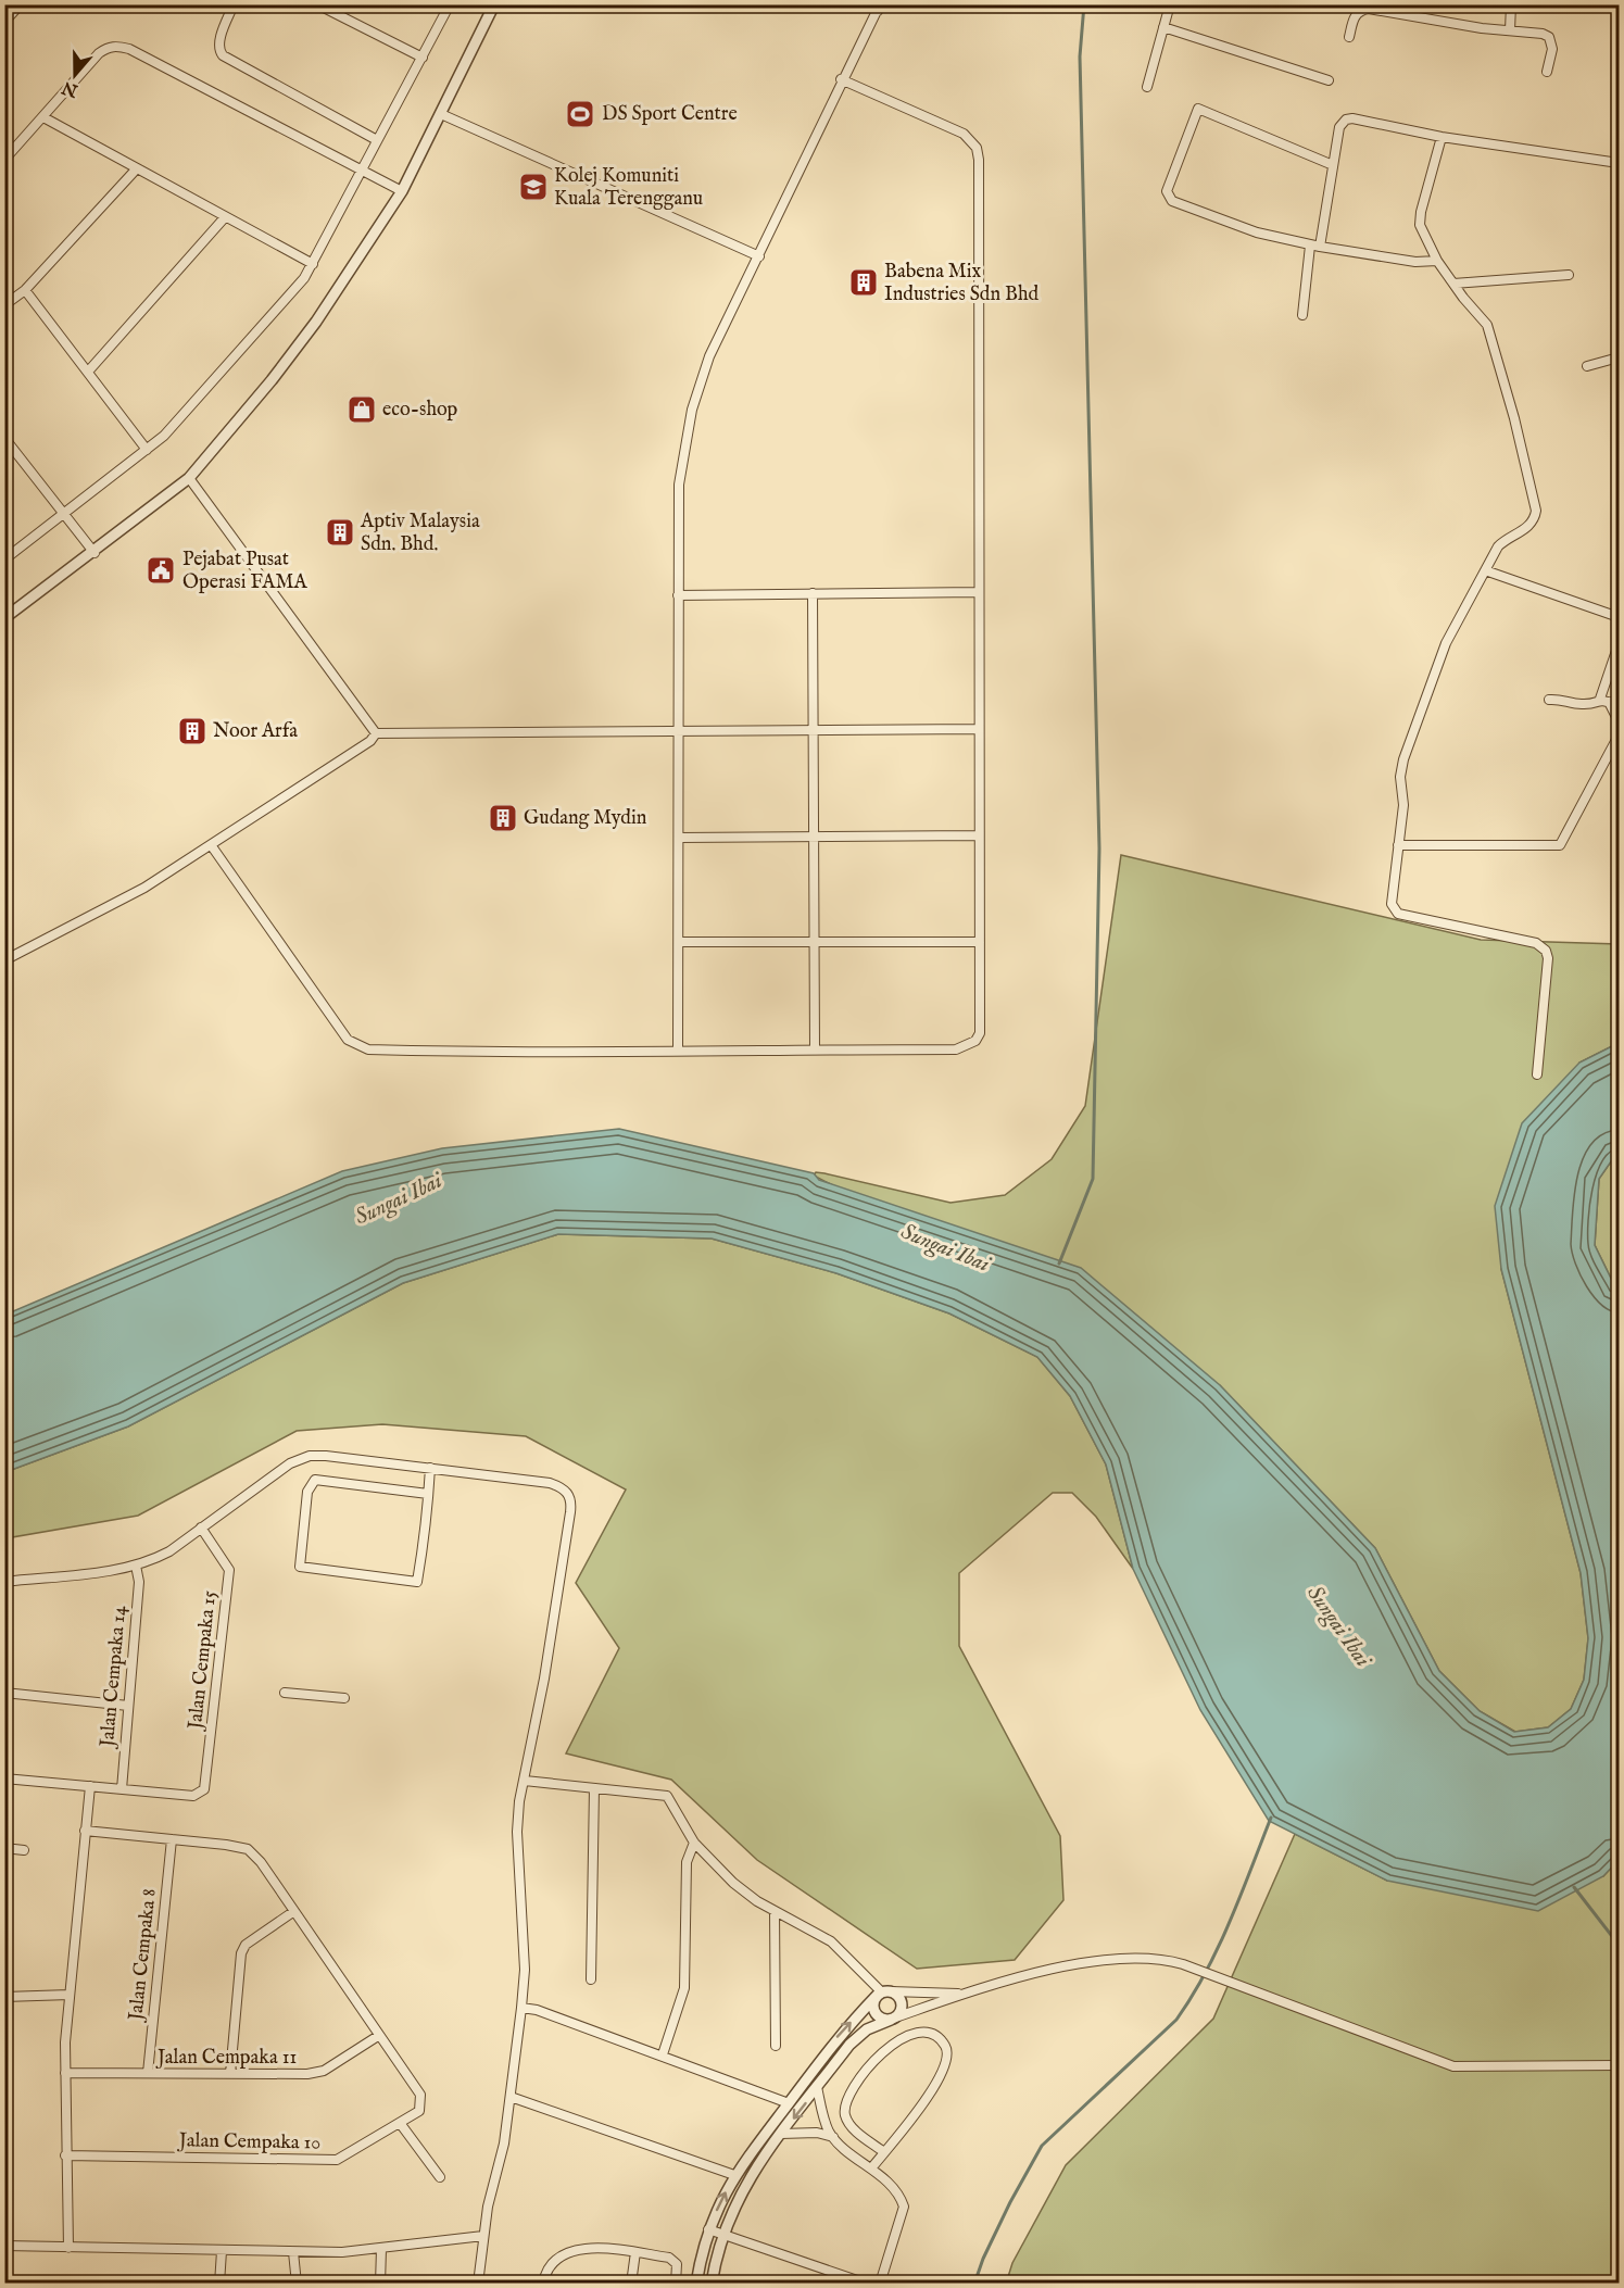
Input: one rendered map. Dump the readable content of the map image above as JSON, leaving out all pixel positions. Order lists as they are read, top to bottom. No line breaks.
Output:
{"streets":{"street":["Jalan Cempaka 15","Jalan Cempaka 14","Jalan Cempaka 8","Jalan Cempaka 11","Jalan Cempaka 10"]},"crossings":[["Jalan Cempaka 15","Jalan Cempaka 14"],["Jalan Cempaka 8","Jalan Cempaka 11"],["Jalan Cempaka 11","Jalan Cempaka 10"]],"water":["Sungai Ibai"],"places":{"sports":["DS Sport Centre"],"school or university":["Kolej Komuniti Kuala Terengganu"],"building":["Babena Mix Industries Sdn Bhd","Aptiv Malaysia Sdn. Bhd.","Noor Arfa","Gudang Mydin"],"shop":["eco-shop"],"public building":["Pejabat Pusat Operasi FAMA"]},"north":"bottom"}
